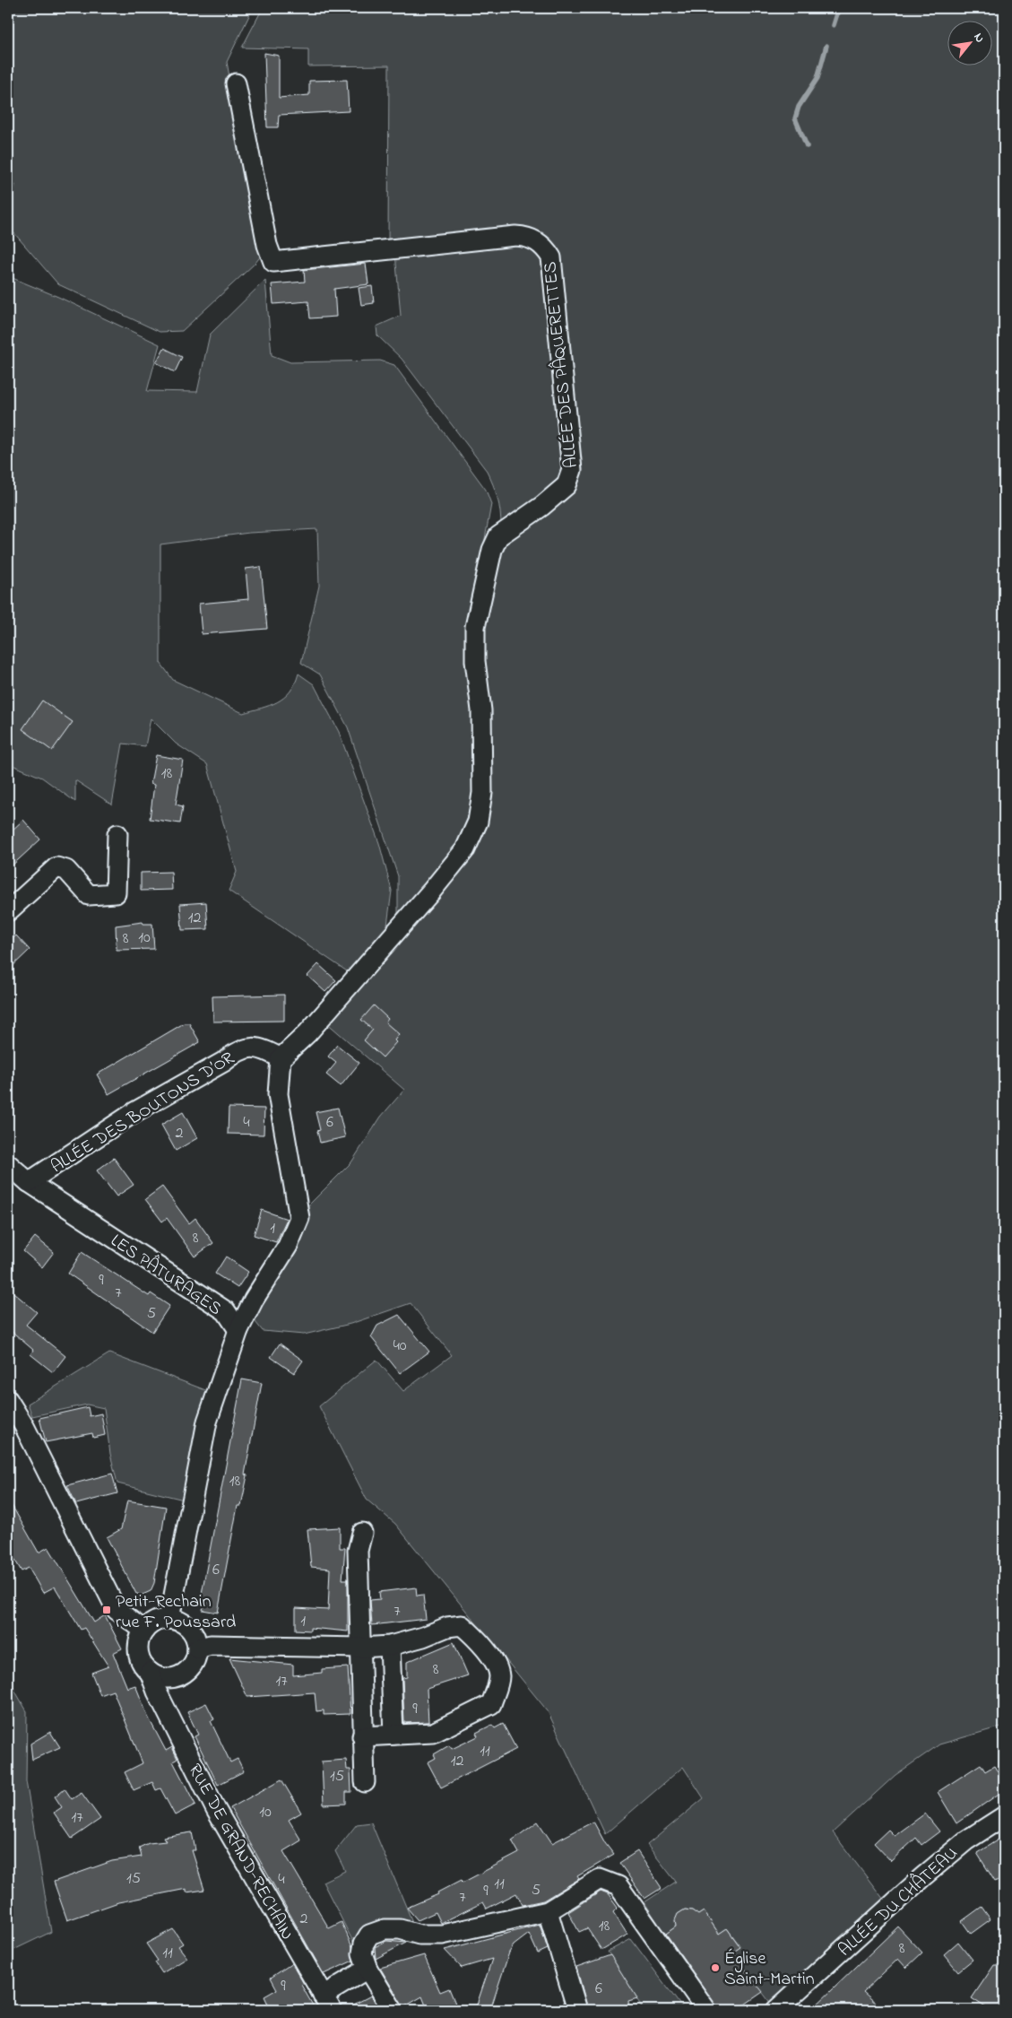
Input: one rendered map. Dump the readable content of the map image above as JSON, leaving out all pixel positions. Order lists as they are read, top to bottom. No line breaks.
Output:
{"streets":{"street":["ALLÉE DES PÂQUERETTES","ALLÉE DES BOUTONS D’OR","LES PÂTURAGES","RUE DE GRAND-RECHAIN","ALLÉE DU CHÂTEAU"]},"crossings":[["ALLÉE DES PÂQUERETTES","ALLÉE DES BOUTONS D’OR"],["ALLÉE DES PÂQUERETTES","LES PÂTURAGES"],["ALLÉE DES BOUTONS D’OR","LES PÂTURAGES"]],"places":{"transit":["Petit-Rechain rue F. Poussard"],"other":["Église Saint-Martin"]},"house_numbers":["18","12","10","8","4","6","2","1","8","9","7","5","40","18","6","7","1","8","17","9","11","12","15","10","17","15","4","11","5","9","7","2","18","8","11","9","6"],"north":"top right"}
